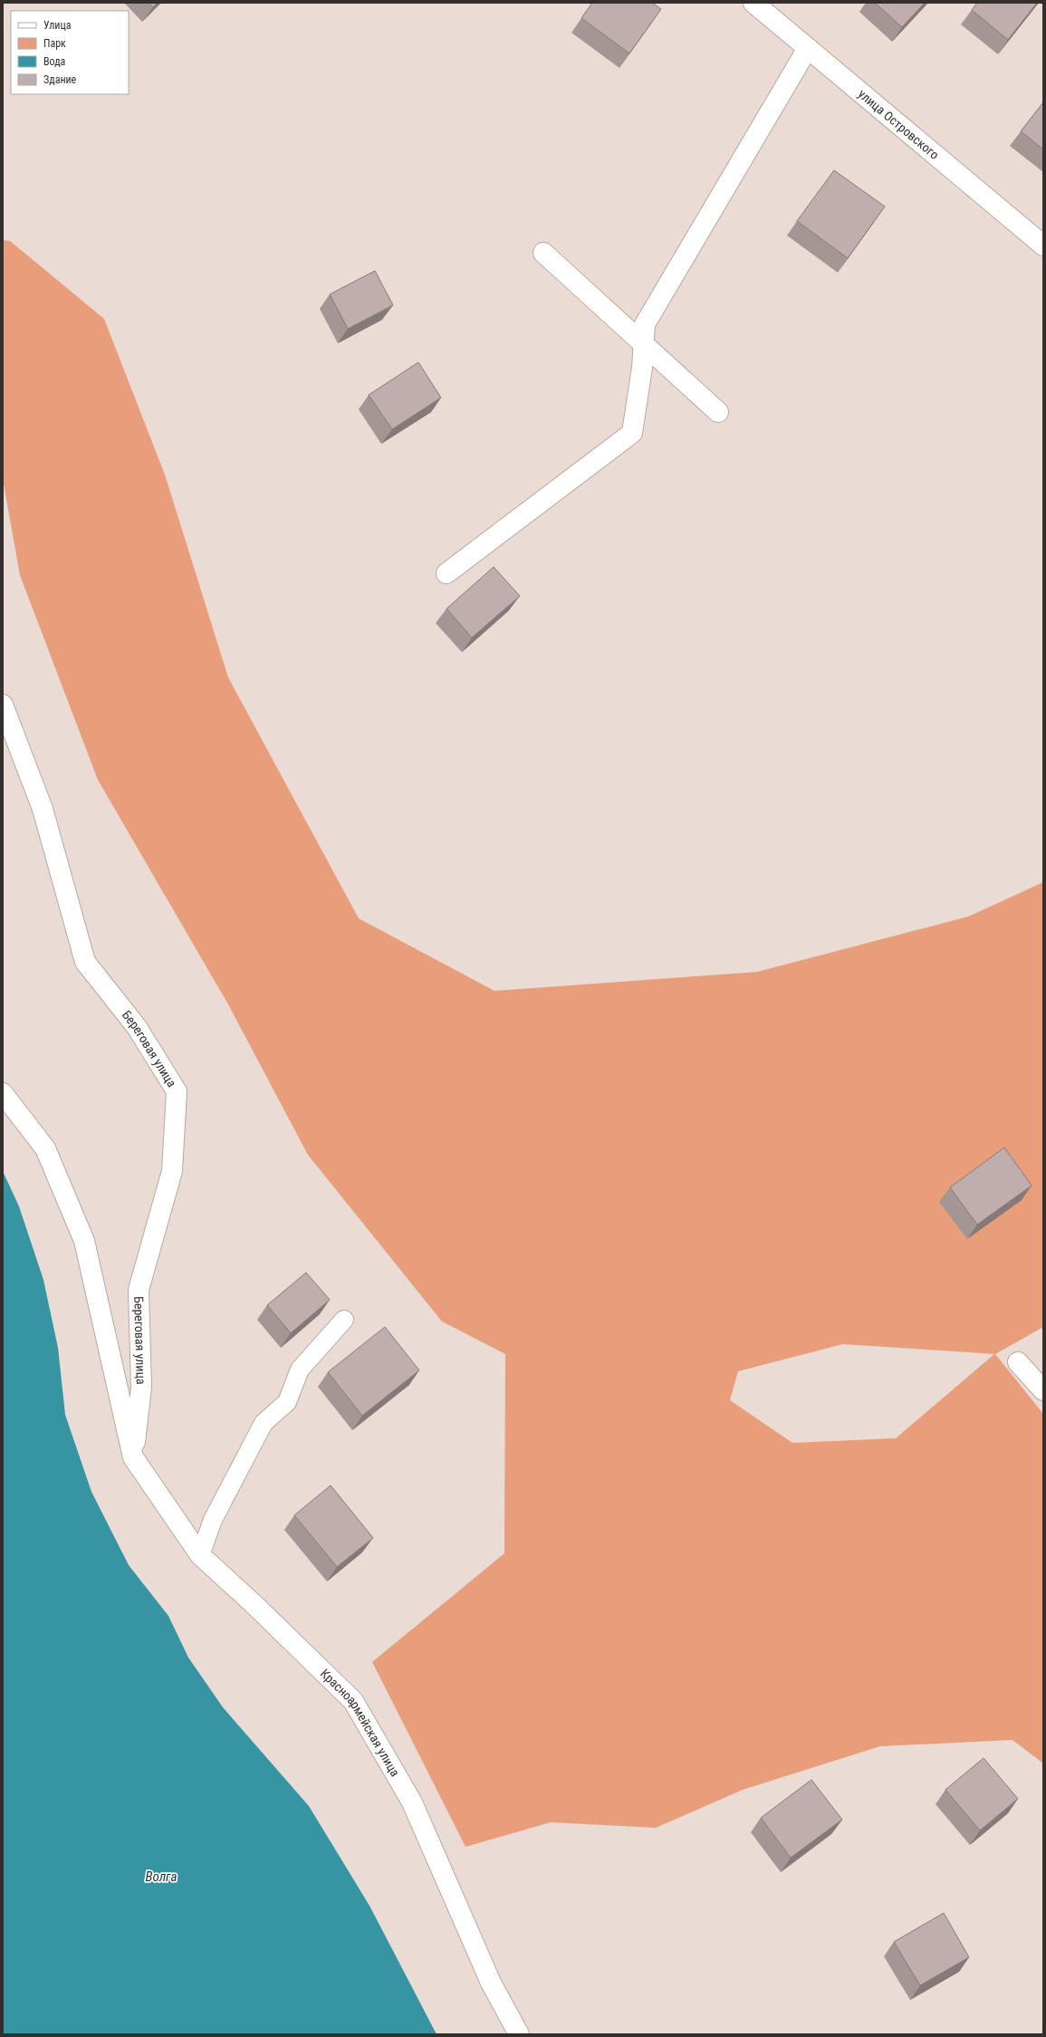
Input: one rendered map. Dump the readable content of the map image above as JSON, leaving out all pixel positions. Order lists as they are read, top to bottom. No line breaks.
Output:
{"streets":{"street":["улица Островского","Береговая улица","Красноармейская улица"]},"crossings":[["Береговая улица","Красноармейская улица"]],"water":["Волга"],"legend":["Улица","Парк","Вода","Здание"]}
